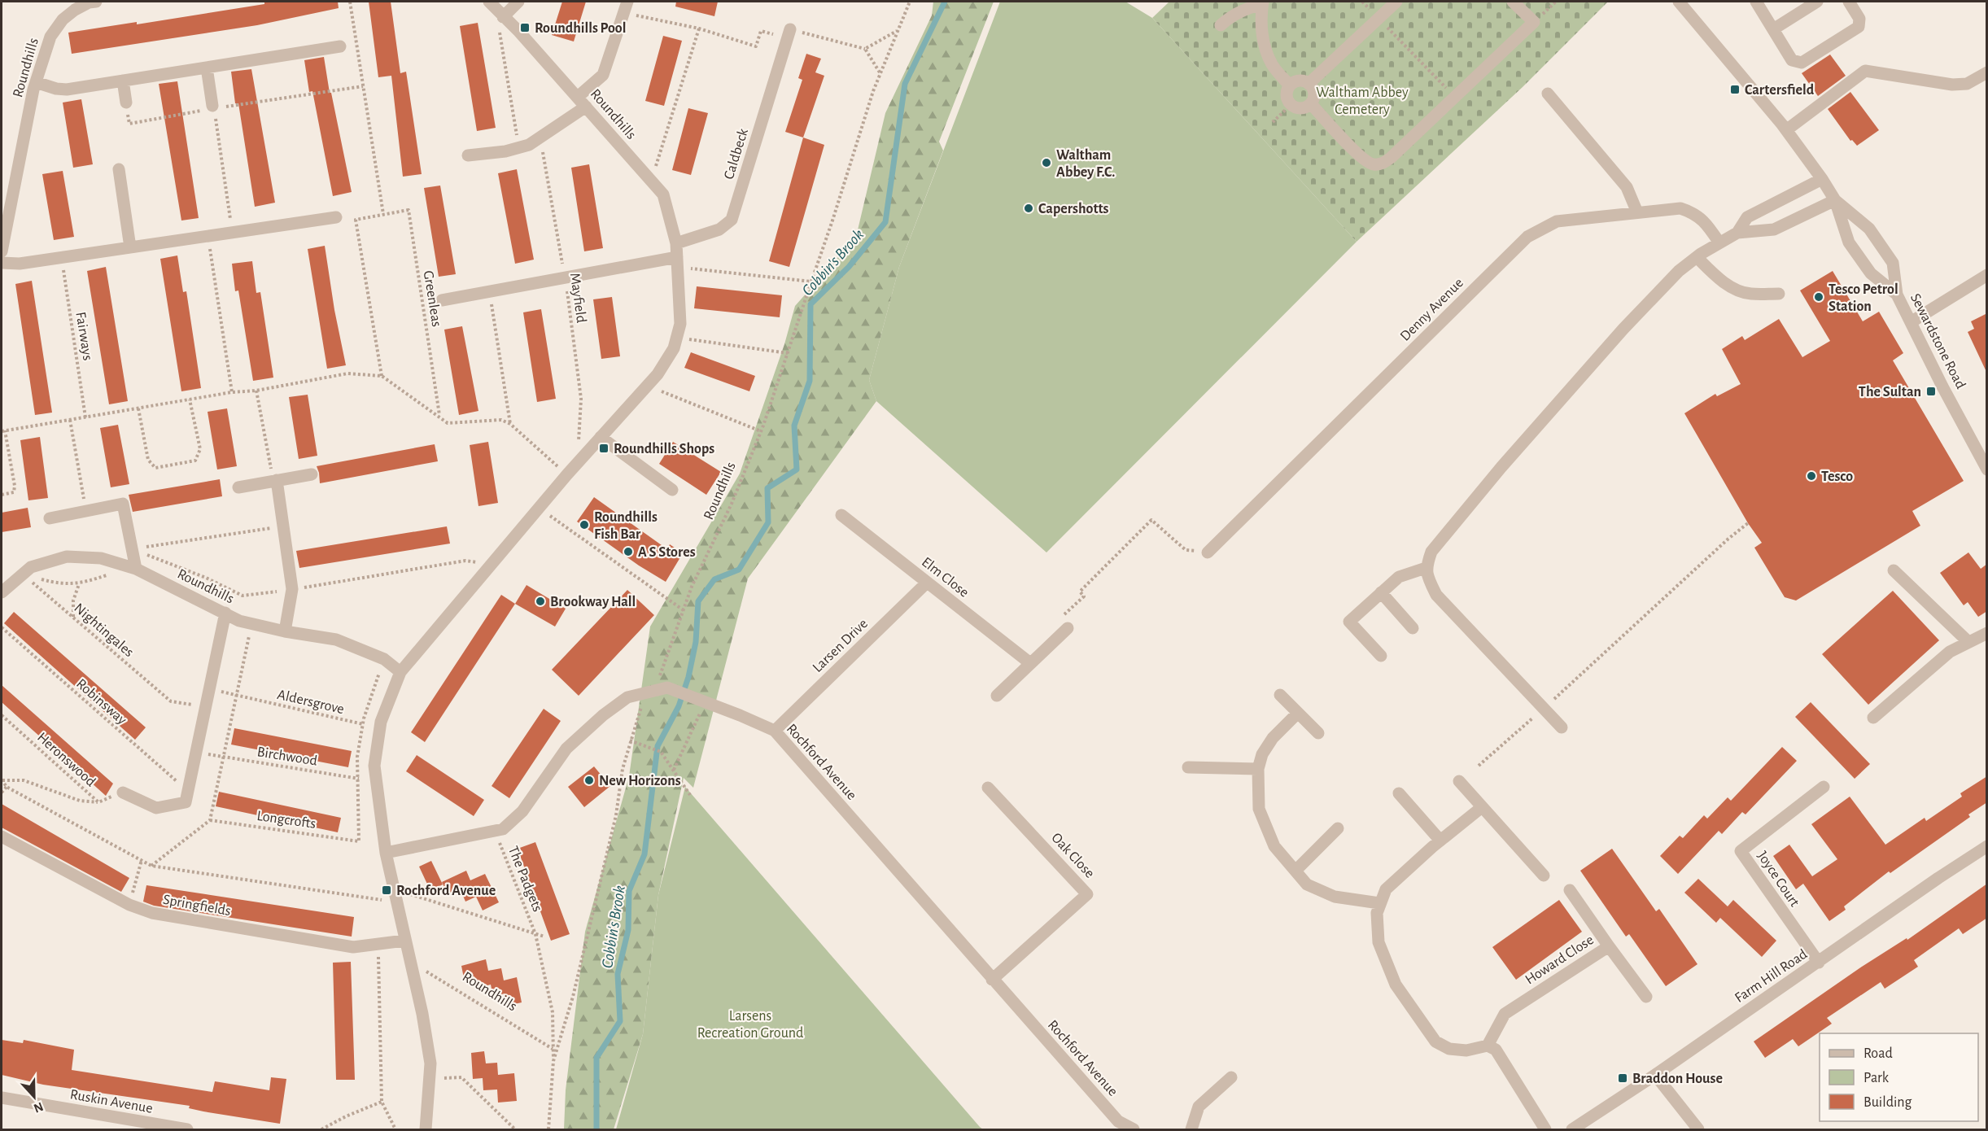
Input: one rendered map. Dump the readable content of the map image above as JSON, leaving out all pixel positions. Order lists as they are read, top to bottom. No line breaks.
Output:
{"streets":{"street":["Roundhills","Caldbeck","Denny Avenue","Sewardstone Road","Elm Close","Larsen Drive","Rochford Avenue","Oak Close","Joyce Court","Springfields","Howard Close","Farm Hill Road","Ruskin Avenue"],"path":["Mayfield","Greenleas","Fairways","Nightingales","Robinsway","Aldersgrove","Birchwood","Heronswood","Longcrofts","The Padgets"]},"crossings":[["Roundhills","Caldbeck"],["Roundhills","Mayfield"],["Roundhills","Nightingales"],["Roundhills","Aldersgrove"],["Roundhills","Birchwood"],["Roundhills","Rochford Avenue"],["Roundhills","The Padgets"],["Roundhills","Springfields"],["Elm Close","Larsen Drive"],["Larsen Drive","Rochford Avenue"],["Rochford Avenue","Oak Close"],["Joyce Court","Farm Hill Road"]],"water":["Cobbin's Brook"],"parks":["Waltham Abbey Cemetery","Larsens Recreation Ground"],"places":{"transit":["Roundhills Pool","Cartersfield","The Sultan","Roundhills Shops","Rochford Avenue","Braddon House"],"other":["Waltham Abbey F.C.","Capershotts","Tesco Petrol Station","Tesco","Roundhills Fish Bar","A S Stores","Brookway Hall","New Horizons"]},"legend":["Road","Park","Building"],"north":"bottom"}
